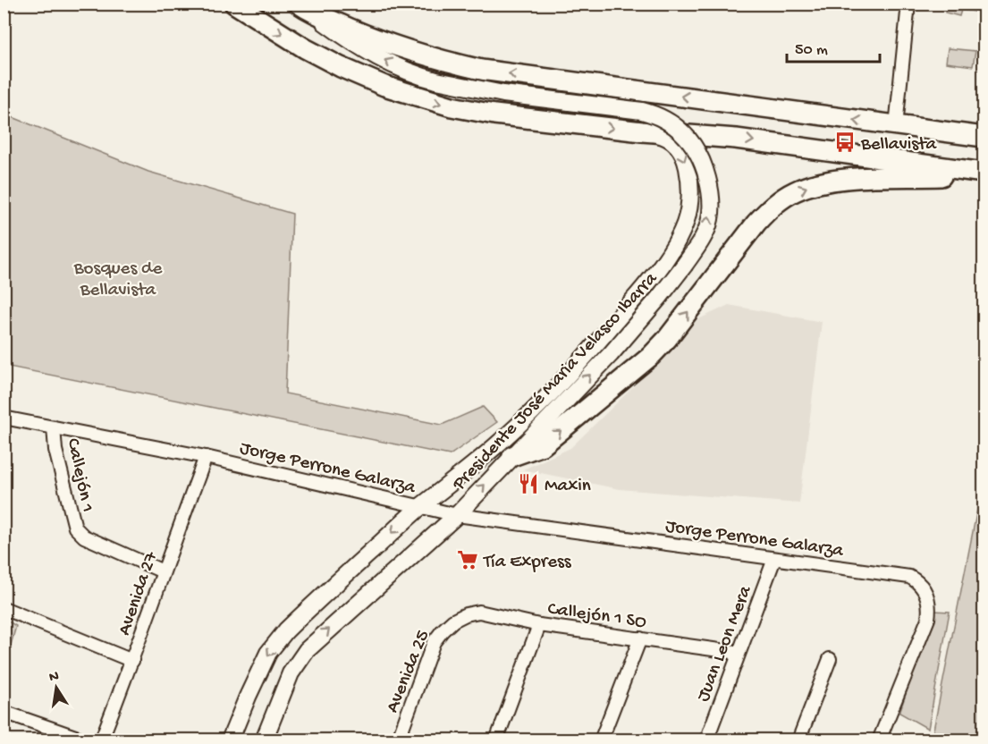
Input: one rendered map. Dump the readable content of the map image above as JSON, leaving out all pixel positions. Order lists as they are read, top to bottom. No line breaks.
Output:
{"streets":{"main road":["Presidente José Maria Velasco Ibarra"],"street":["Jorge Perrone Galarza","Callejón 1","Avenida 27","Callejón 1 SO","Juan Leon Mera","Avenida 25"]},"crossings":[["Presidente José Maria Velasco Ibarra","Jorge Perrone Galarza"],["Jorge Perrone Galarza","Callejón 1"],["Jorge Perrone Galarza","Avenida 27"],["Jorge Perrone Galarza","Juan Leon Mera"],["Callejón 1","Avenida 27"],["Callejón 1 SO","Juan Leon Mera"],["Callejón 1 SO","Avenida 25"]],"parks":["Bosques de Bellavista"],"places":{"bus stop":["Bellavista"],"restaurant":["Maxin"],"supermarket":["Tía Express"]},"scale_bar":"50 m","north":"top"}
